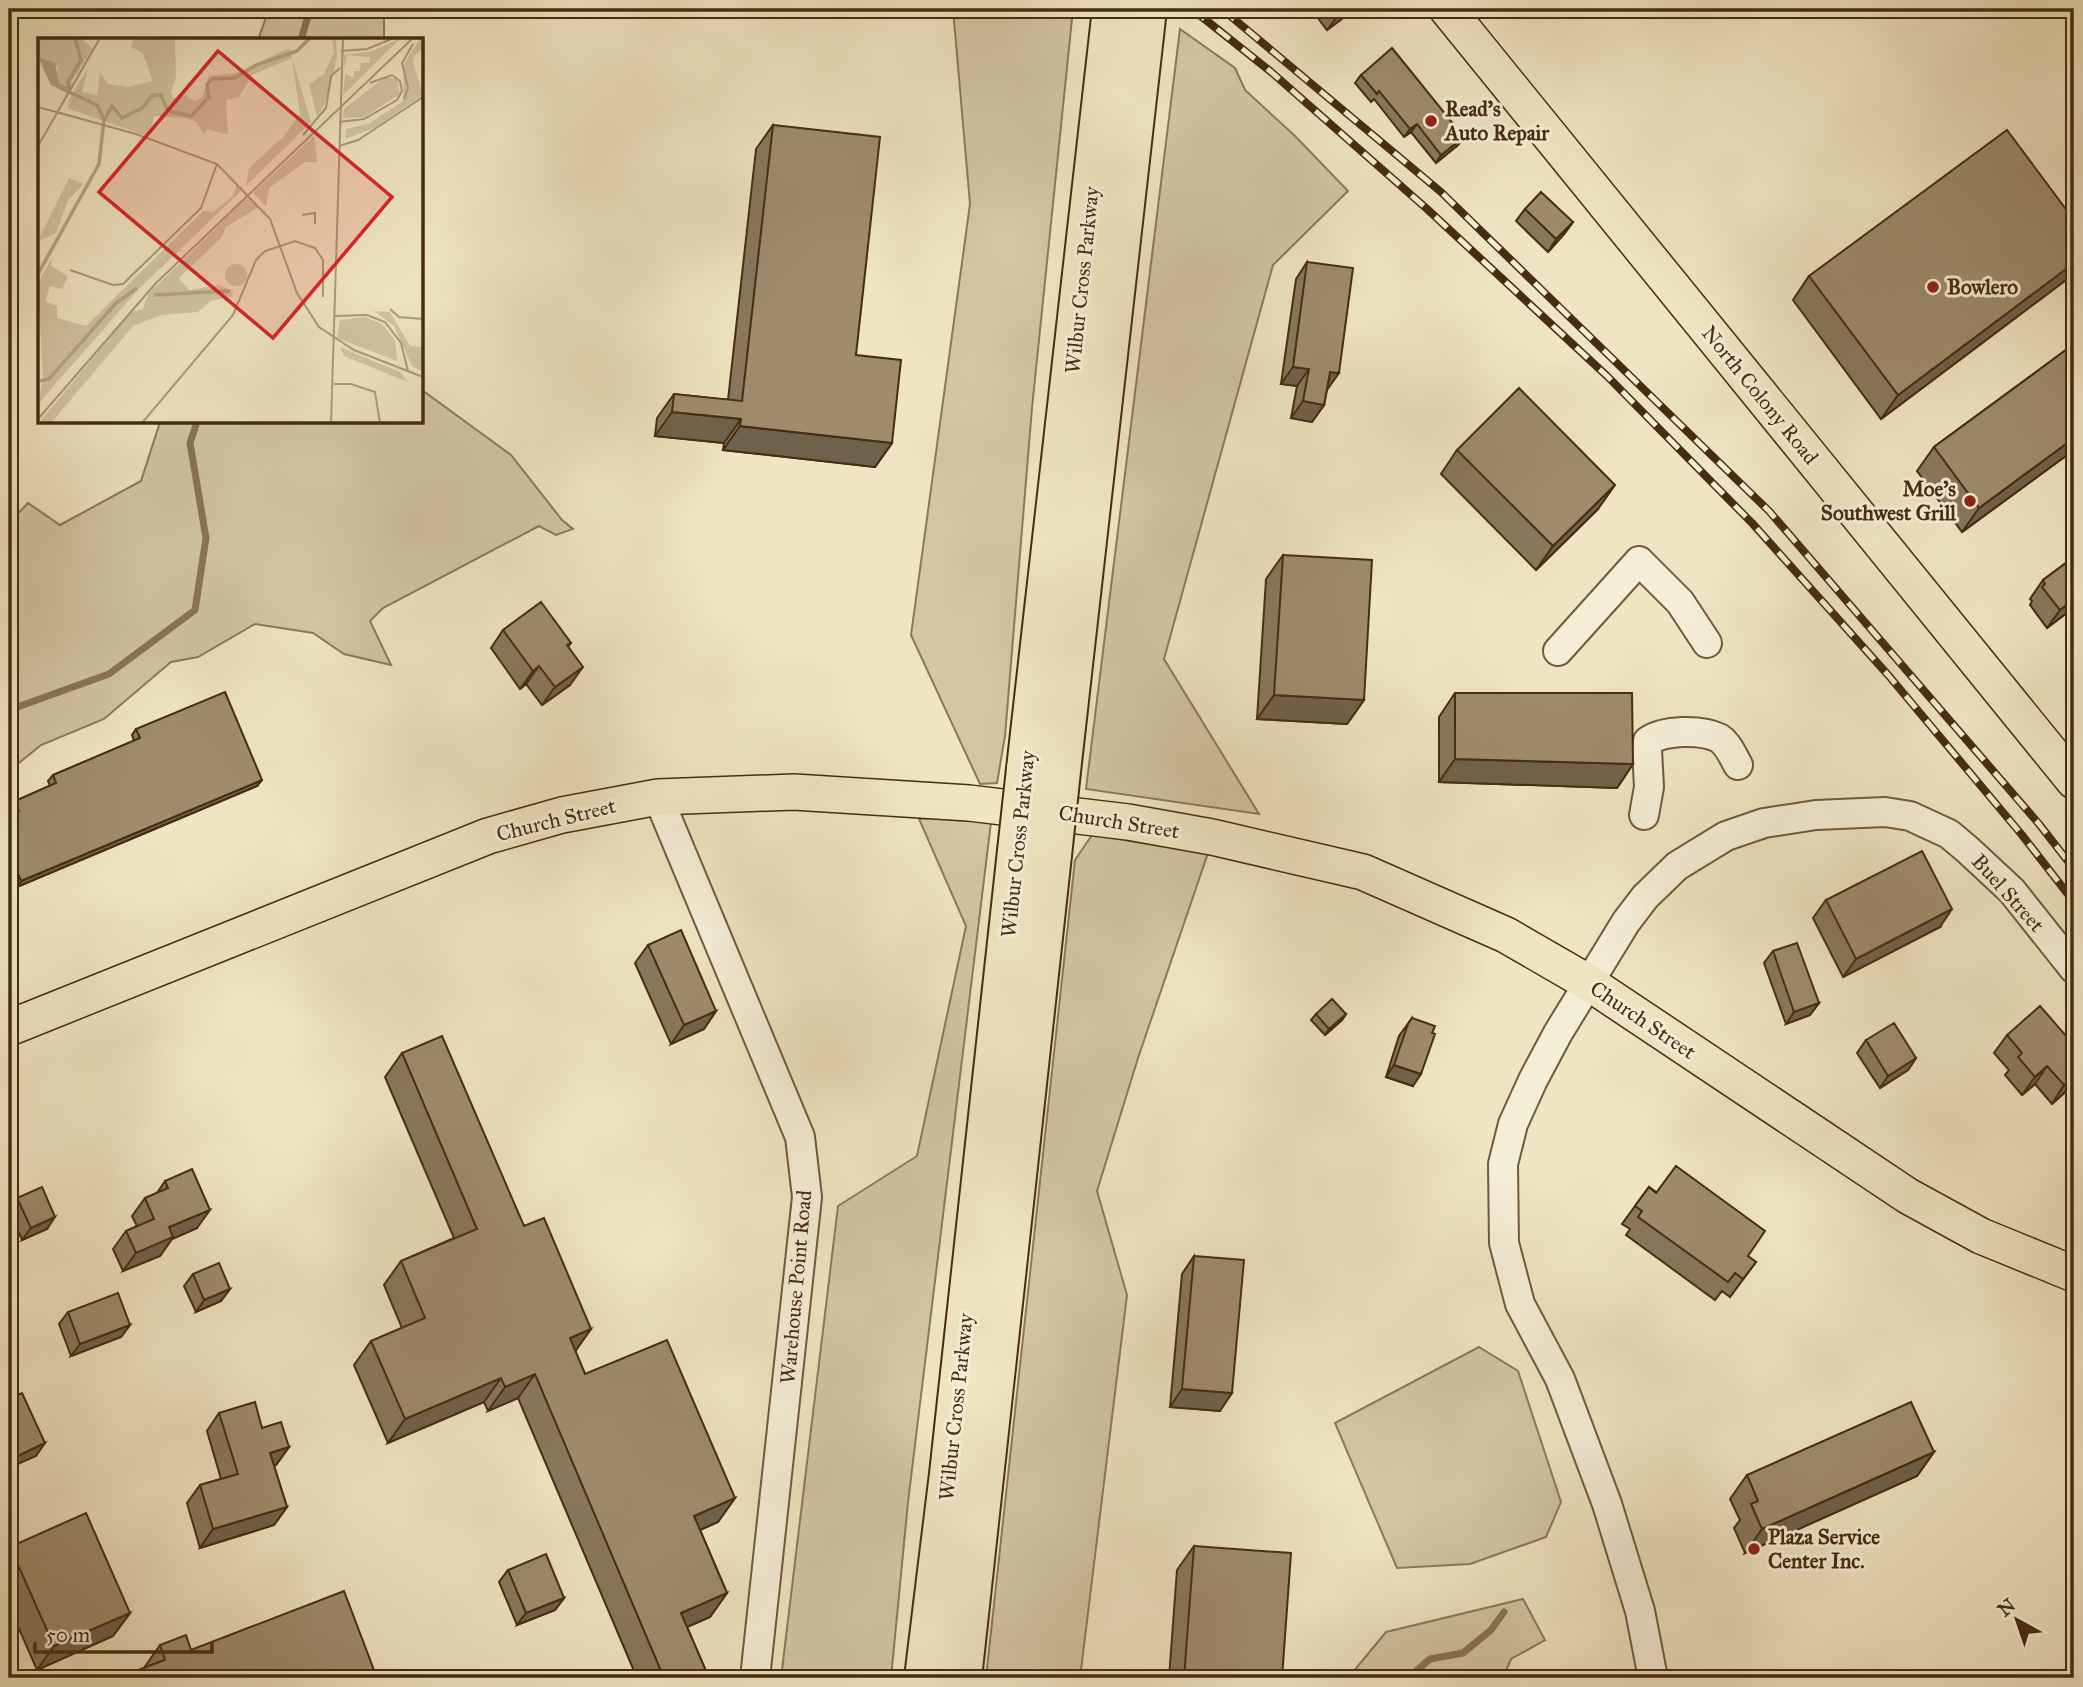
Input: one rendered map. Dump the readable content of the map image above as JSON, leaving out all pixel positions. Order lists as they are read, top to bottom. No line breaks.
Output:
{"streets":{"highway":["Wilbur Cross Parkway"],"main road":["North Colony Road","Church Street"],"street":["Buel Street","Warehouse Point Road"]},"crossings":[["Church Street","Buel Street"],["Church Street","Warehouse Point Road"]],"places":["Read’s Auto Repair","Bowlero","Moe's Southwest Grill","Plaza Service Center Inc."],"scale_bar":"50 m","north":"top left"}
